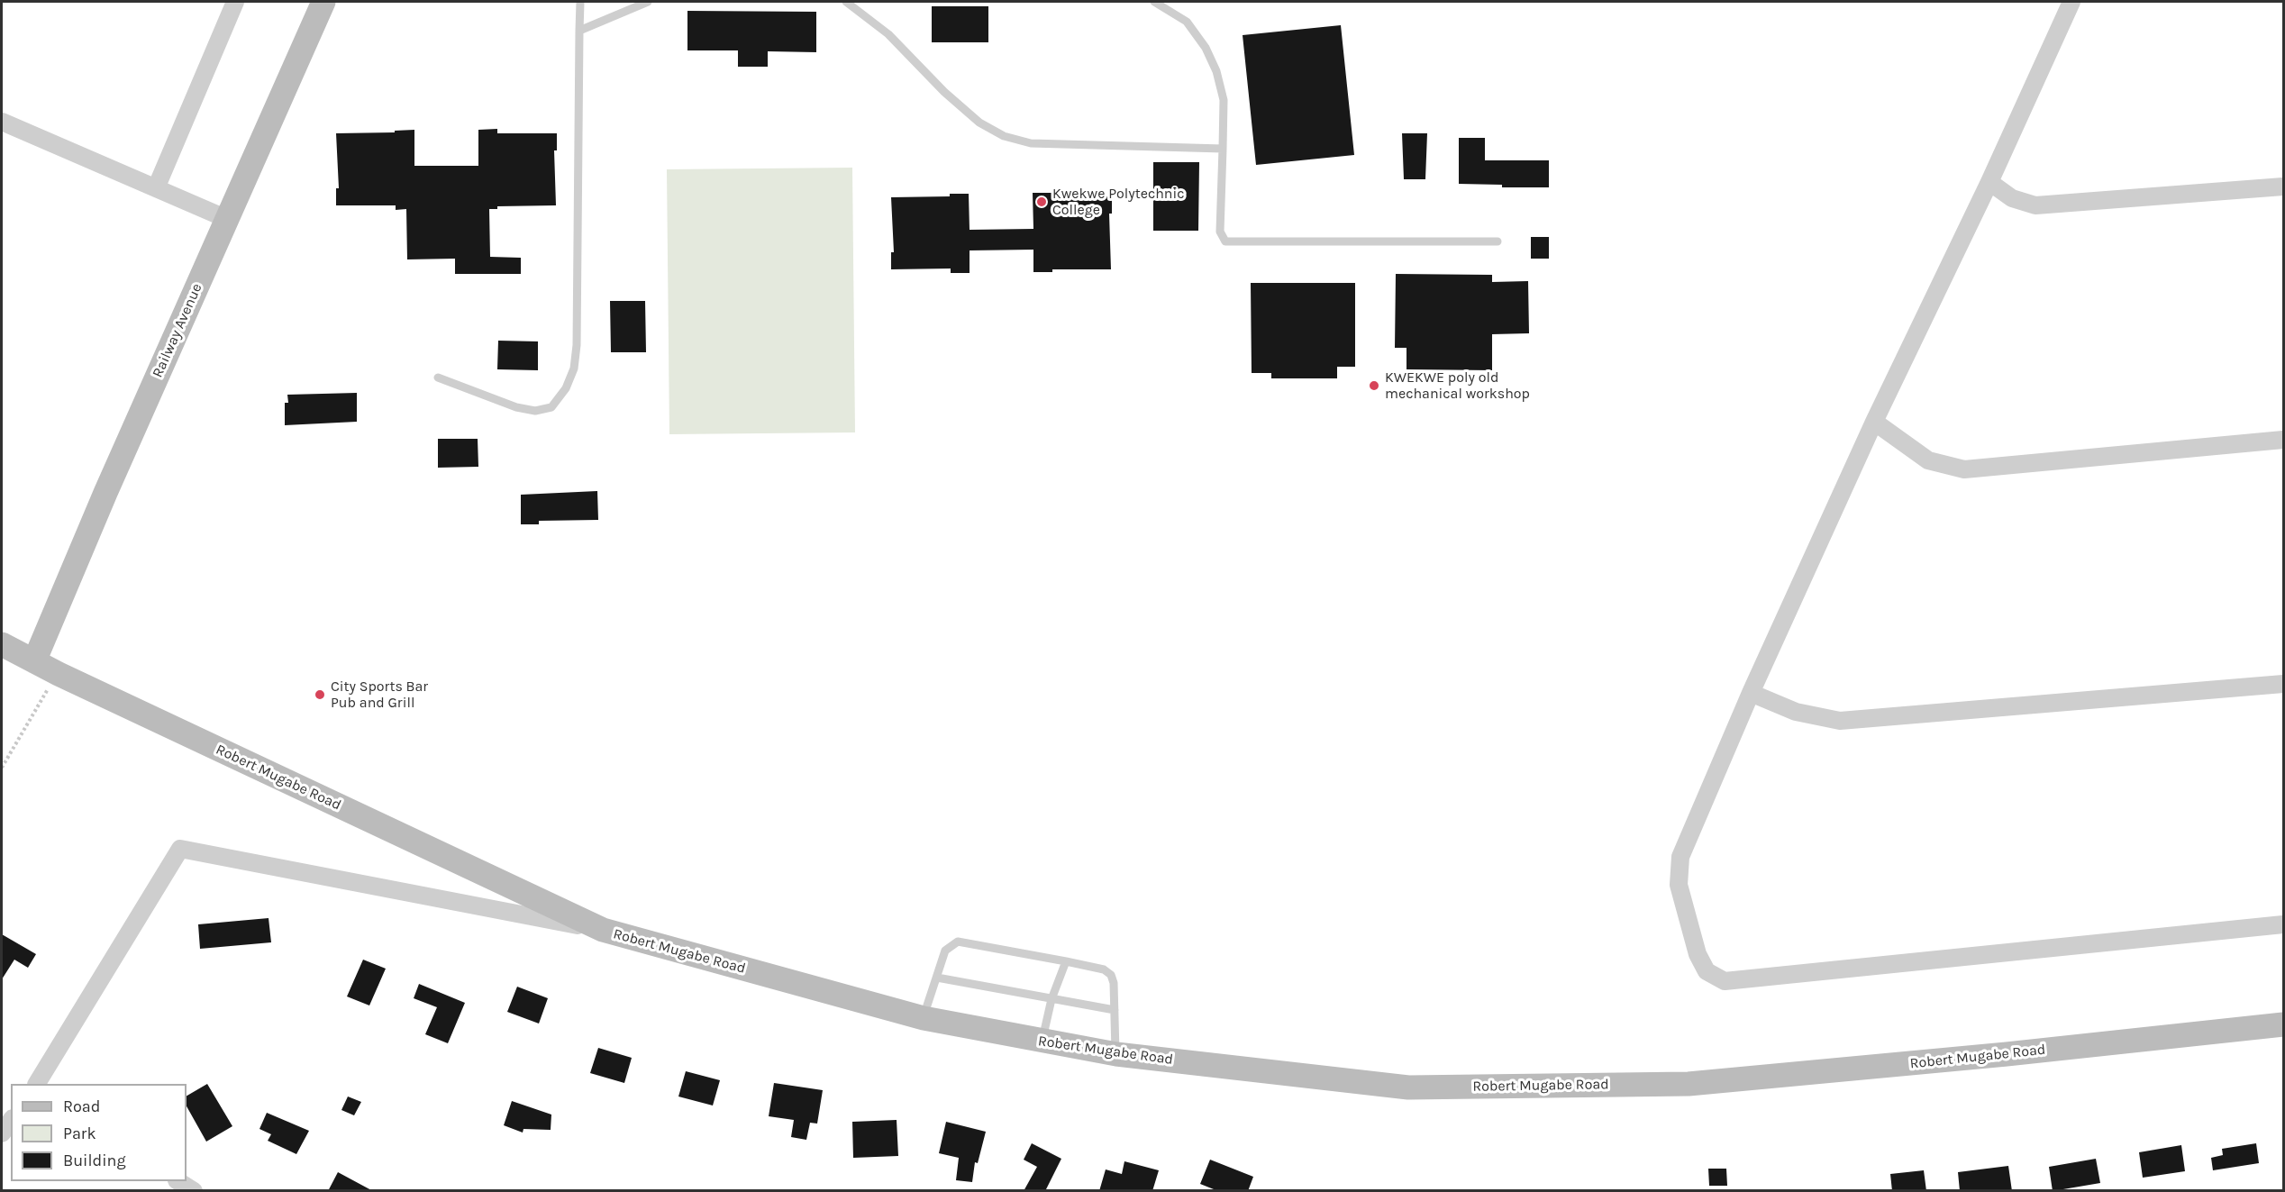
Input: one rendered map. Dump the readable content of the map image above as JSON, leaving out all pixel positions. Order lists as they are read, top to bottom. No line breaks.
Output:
{"streets":{"main road":["Railway Avenue","Robert Mugabe Road"]},"crossings":[["Railway Avenue","Robert Mugabe Road"]],"places":["Kwekwe Polytechnic College","KWEKWE poly old mechanical workshop","City Sports Bar Pub and Grill"],"legend":["Road","Park","Building"]}
